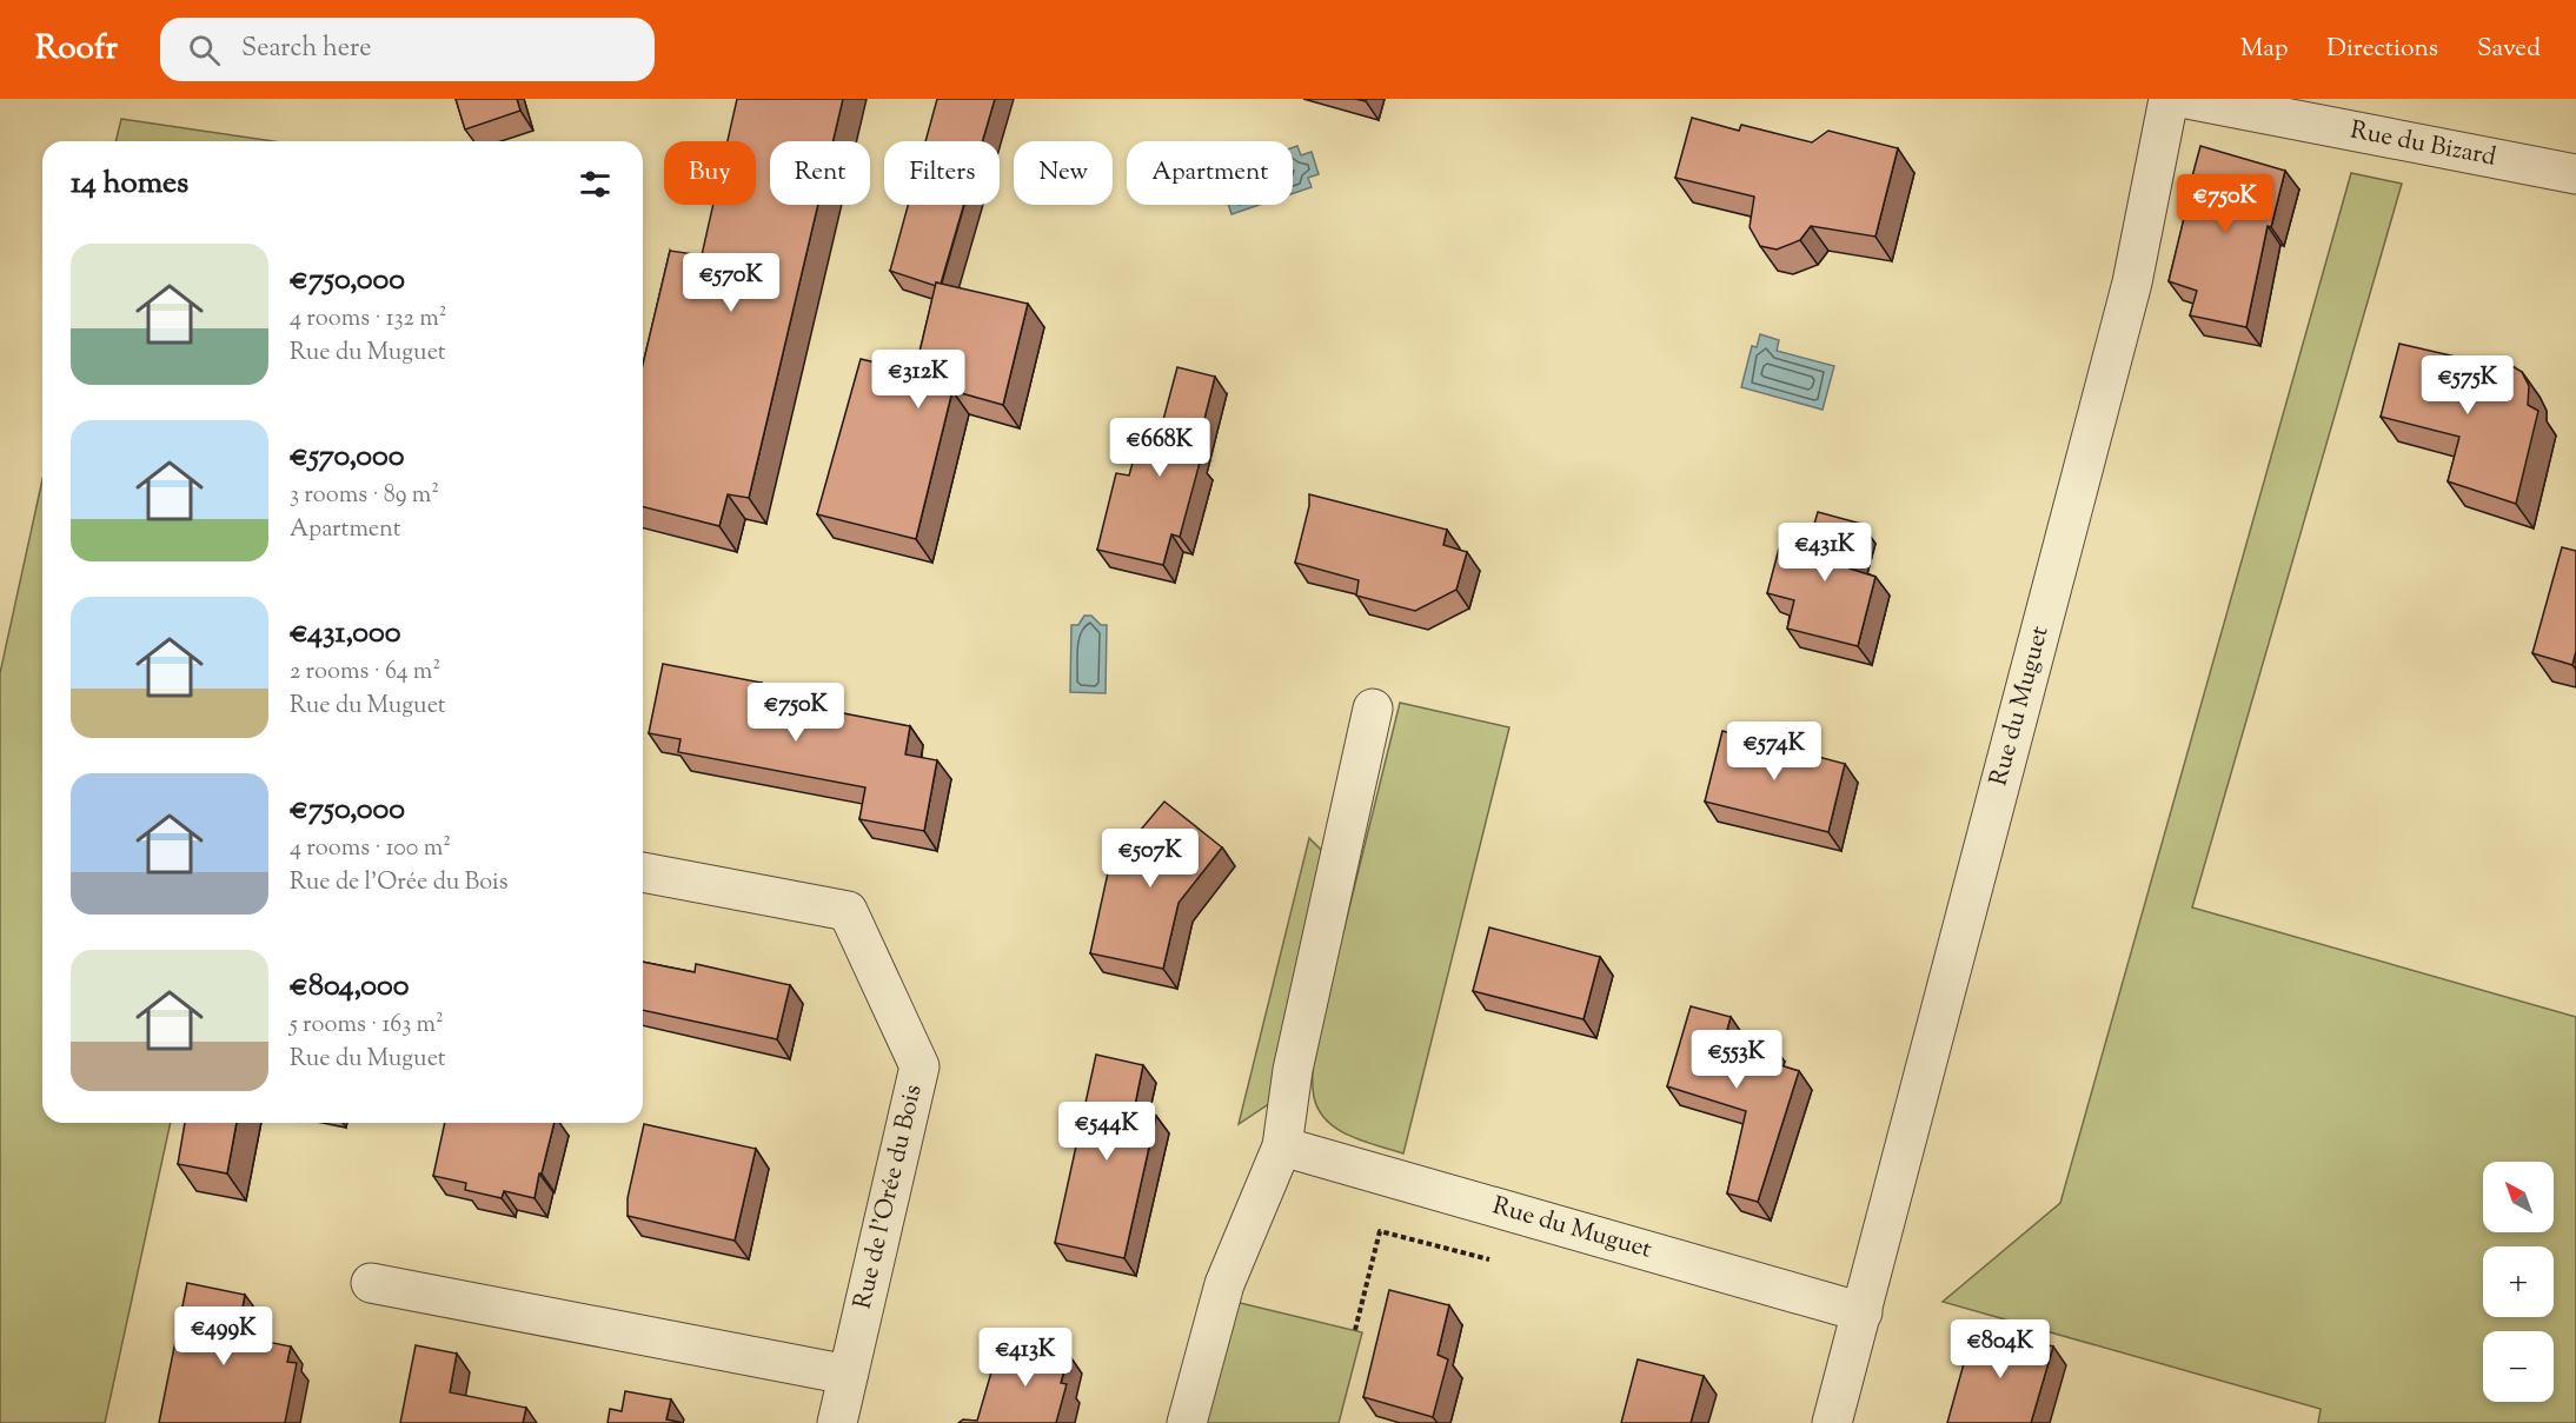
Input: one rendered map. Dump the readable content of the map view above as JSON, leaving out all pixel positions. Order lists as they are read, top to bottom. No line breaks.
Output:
{"streets":{"street":["Rue du Bizard","Rue du Muguet","Rue de l'Orée du Bois"]},"north":"top left","page":{"header":"Roofr","search":"Search here","nav":["Map","Directions","Saved"],"chip":["Buy","Rent","Filters","New","Apartment"],"heading":"14 homes","price":["€750K","€570K","€312K","€575K","€668K","€431K","€750K","€574K","€507K","€553K","€544K","€499K","€804K","€413K"],"list":[{"name":"€750,000","note":"4 rooms · 132 m² · Rue du Muguet"},{"name":"€570,000","note":"3 rooms · 89 m² · Apartment"},{"name":"€431,000","note":"2 rooms · 64 m² · Rue du Muguet"},{"name":"€750,000","note":"4 rooms · 100 m² · Rue de l'Orée du Bois"},{"name":"€804,000","note":"5 rooms · 163 m² · Rue du Muguet"}],"map_buttons":["+","−"]}}
